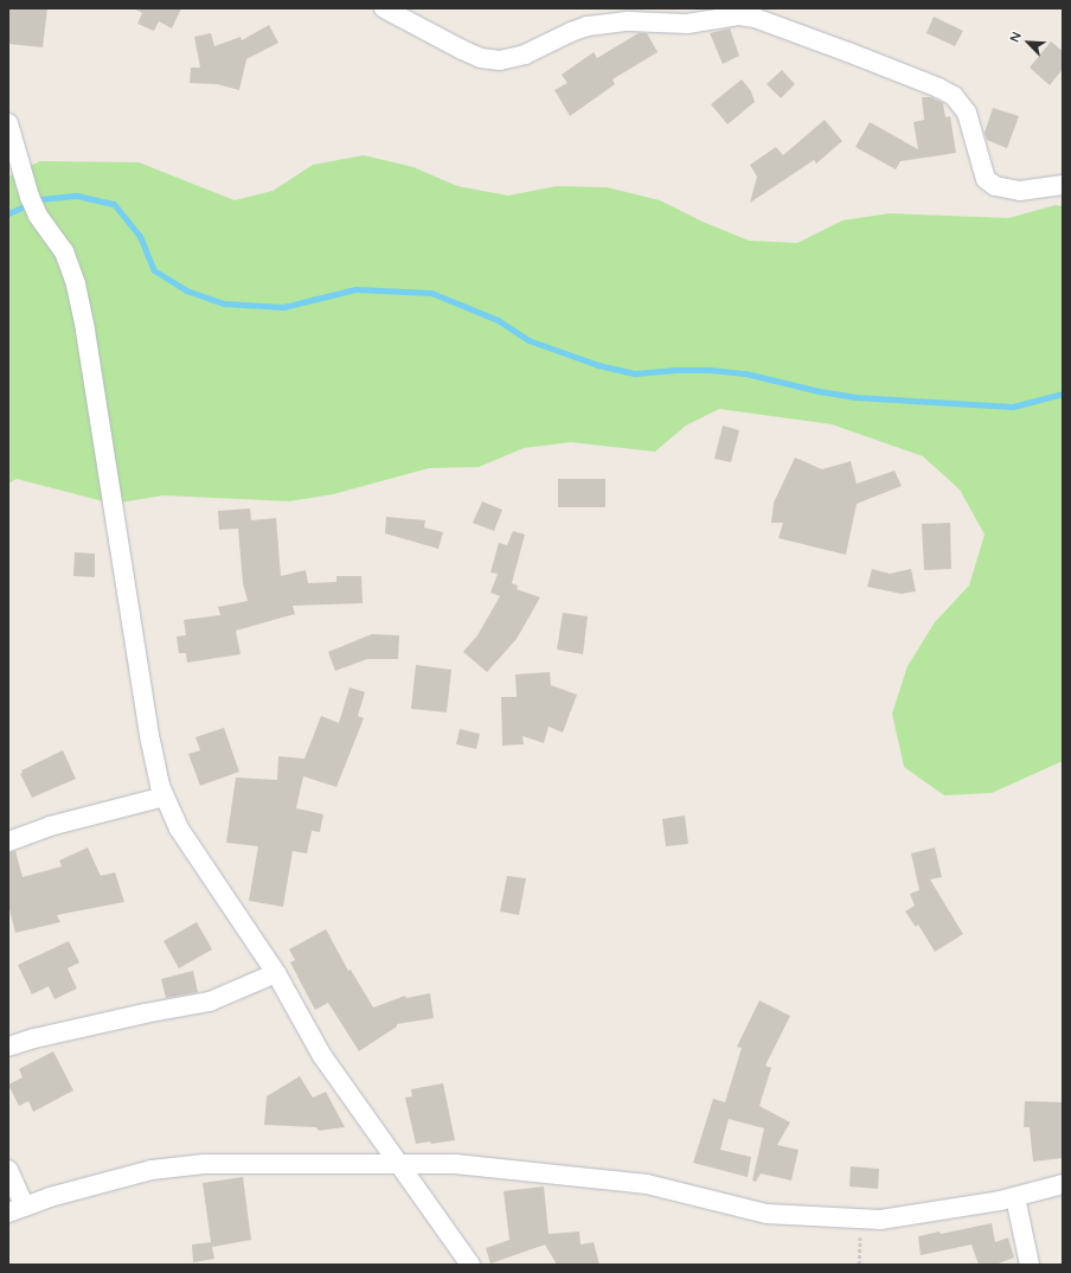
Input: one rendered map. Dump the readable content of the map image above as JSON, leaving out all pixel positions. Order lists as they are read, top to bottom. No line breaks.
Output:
{"north":"top left"}
